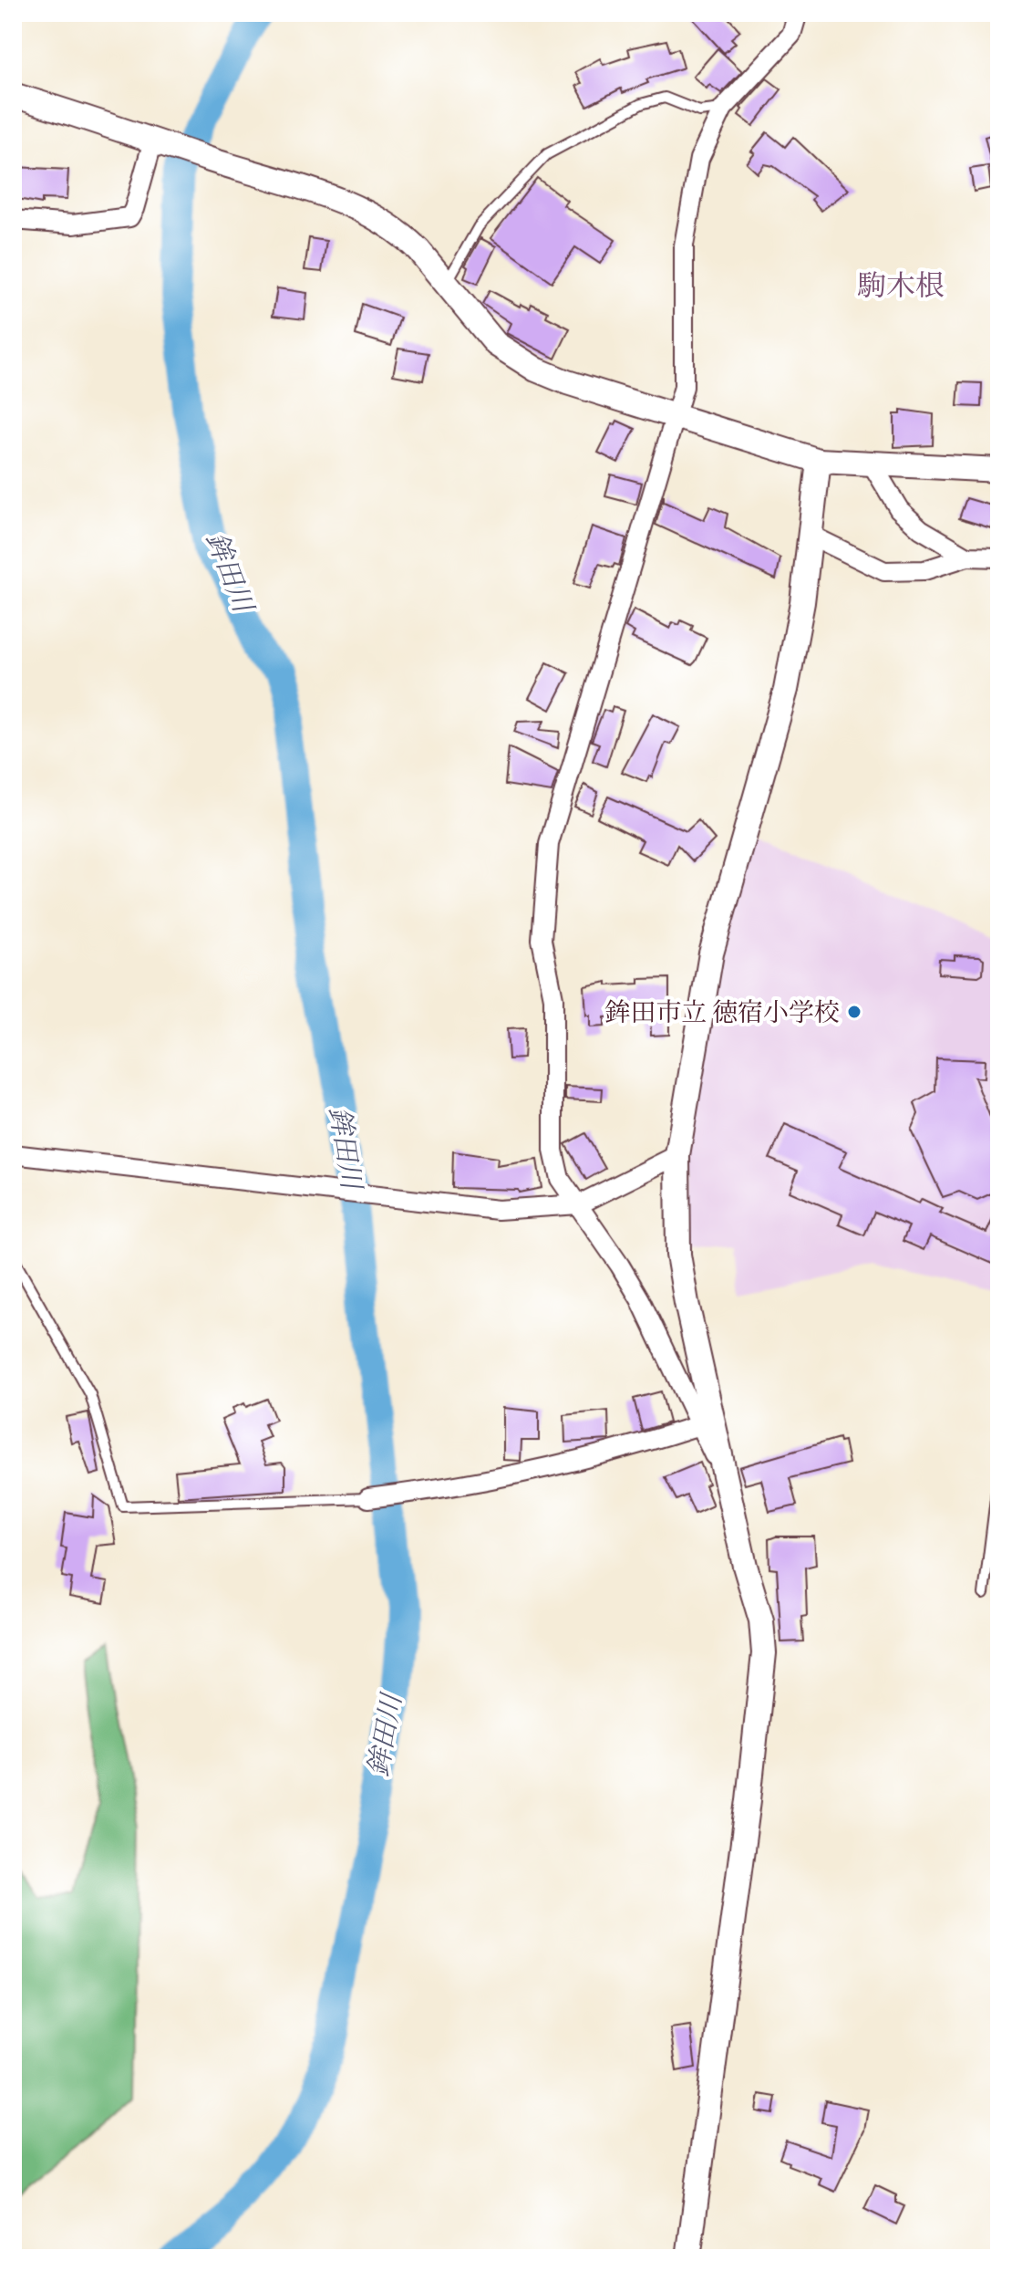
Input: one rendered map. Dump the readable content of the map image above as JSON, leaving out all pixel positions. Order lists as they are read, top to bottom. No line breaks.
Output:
{"districts":["駒木根"],"water":["鉾田川"],"places":["鉾田市立 徳宿小学校"]}
